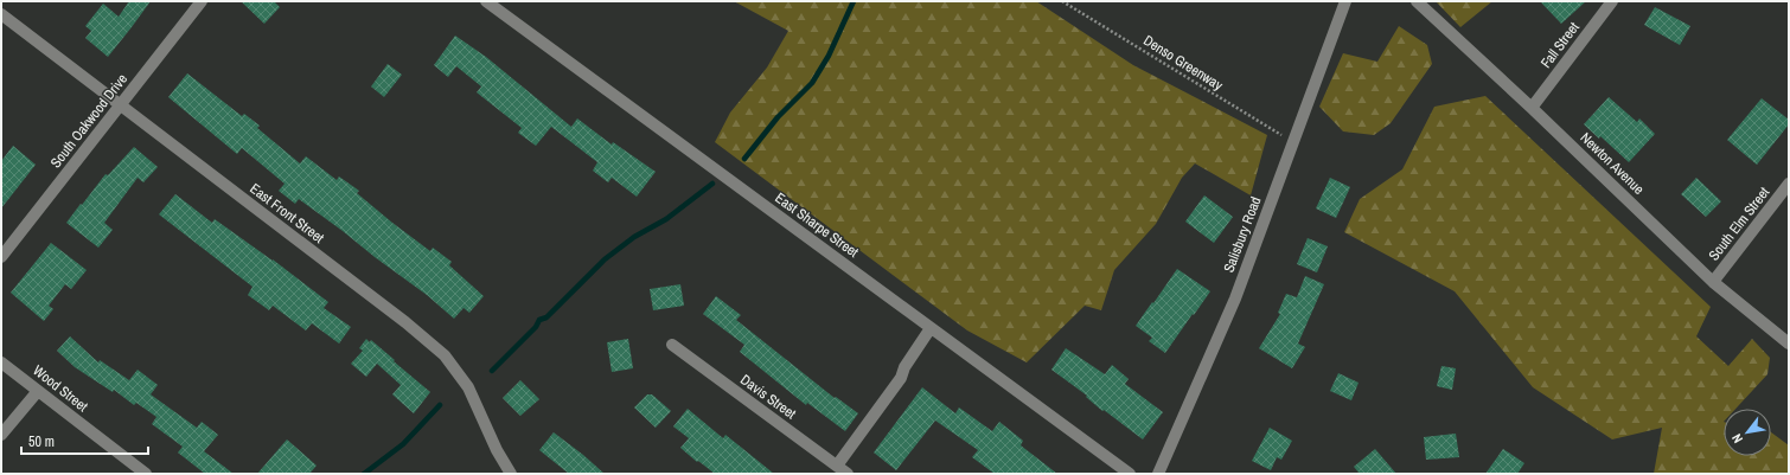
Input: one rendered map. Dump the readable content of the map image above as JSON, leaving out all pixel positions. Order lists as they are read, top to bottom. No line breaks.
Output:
{"streets":{"street":["Fall Street","South Oakwood Drive","Newton Avenue","East Front Street","South Elm Street","East Sharpe Street","Salisbury Road","Wood Street","Davis Street"],"path":["Denso Greenway"]},"crossings":[["Fall Street","Newton Avenue"],["Denso Greenway","Salisbury Road"],["South Oakwood Drive","East Front Street"],["Newton Avenue","South Elm Street"]],"scale_bar":"50 m","north":"bottom left"}
